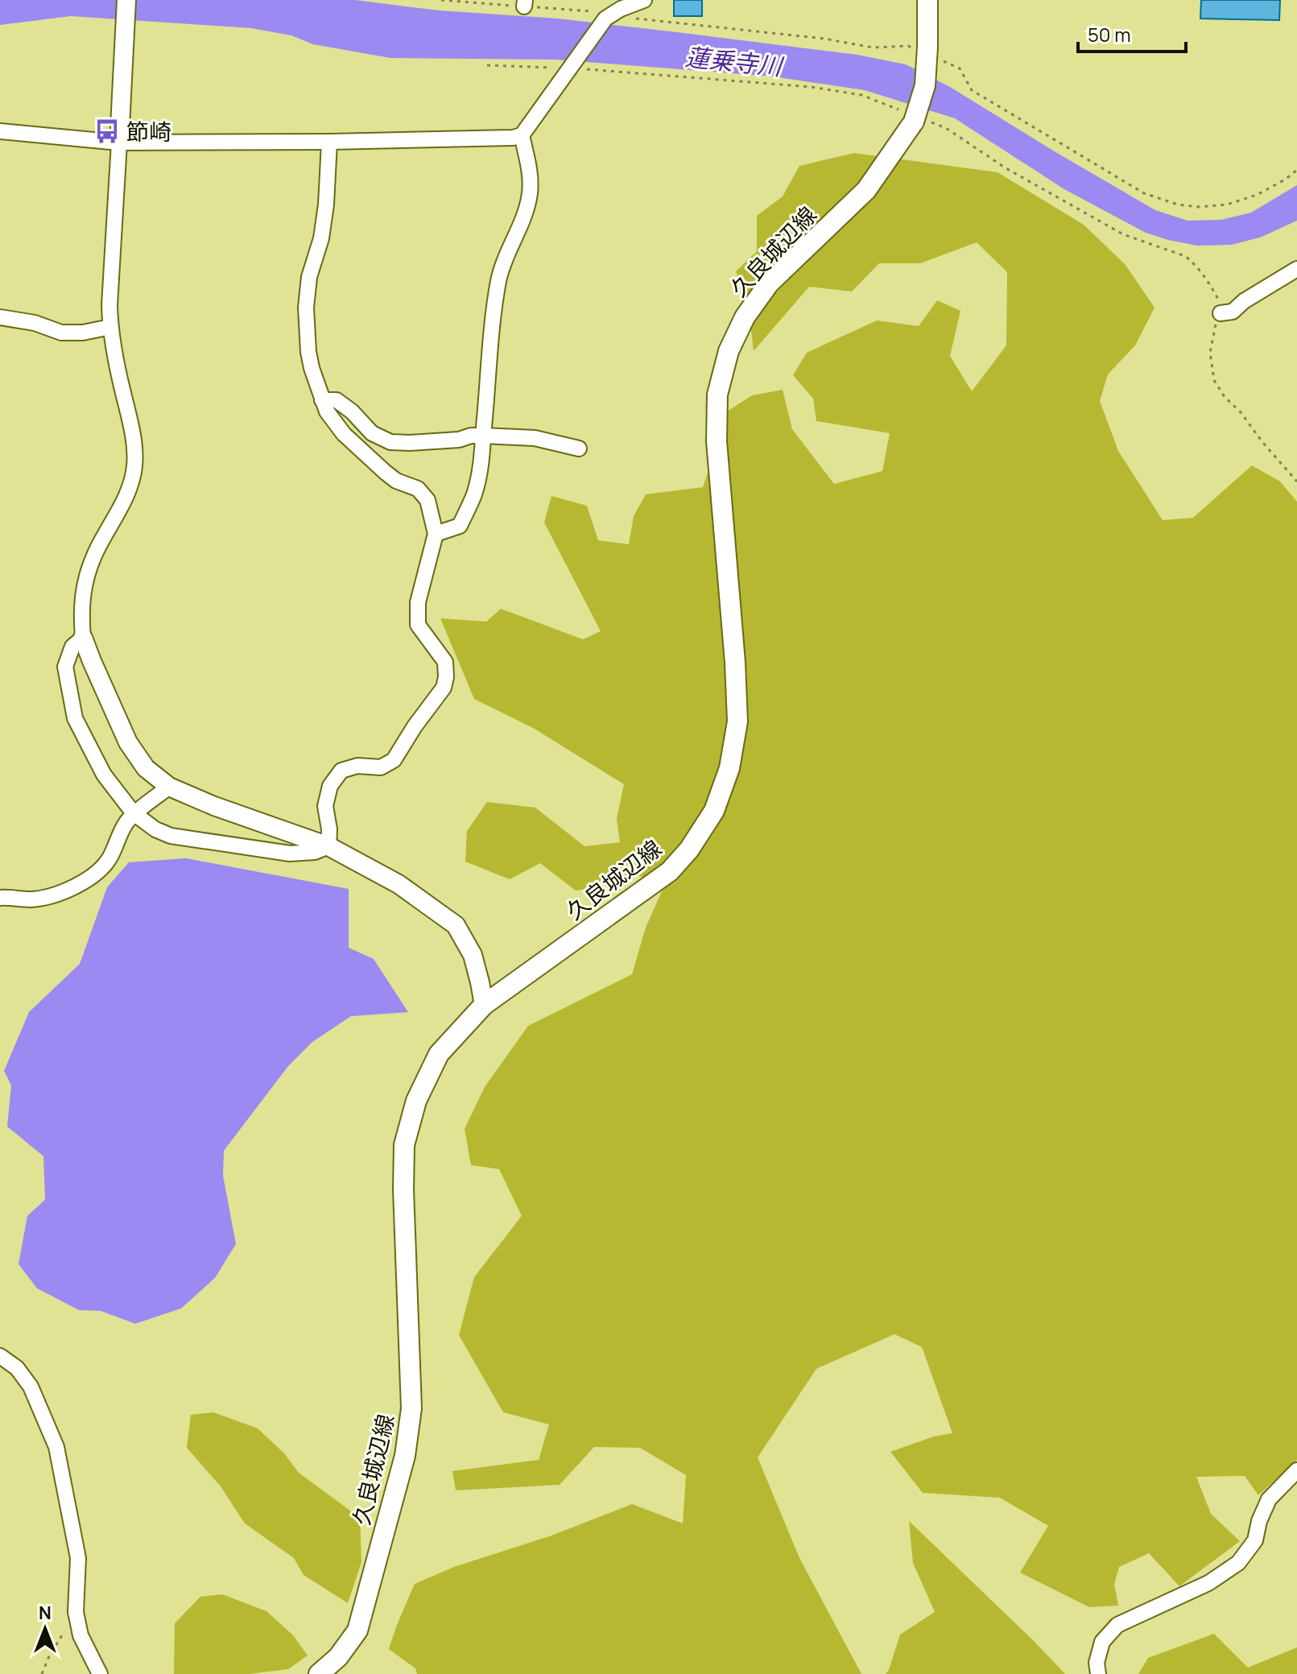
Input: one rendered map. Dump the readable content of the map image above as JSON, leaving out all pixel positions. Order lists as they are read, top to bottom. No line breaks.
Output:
{"streets":{"main road":["久良城辺線"]},"water":["蓮乗寺川"],"places":{"bus stop":["節崎"]},"scale_bar":"50 m","north":"top"}
